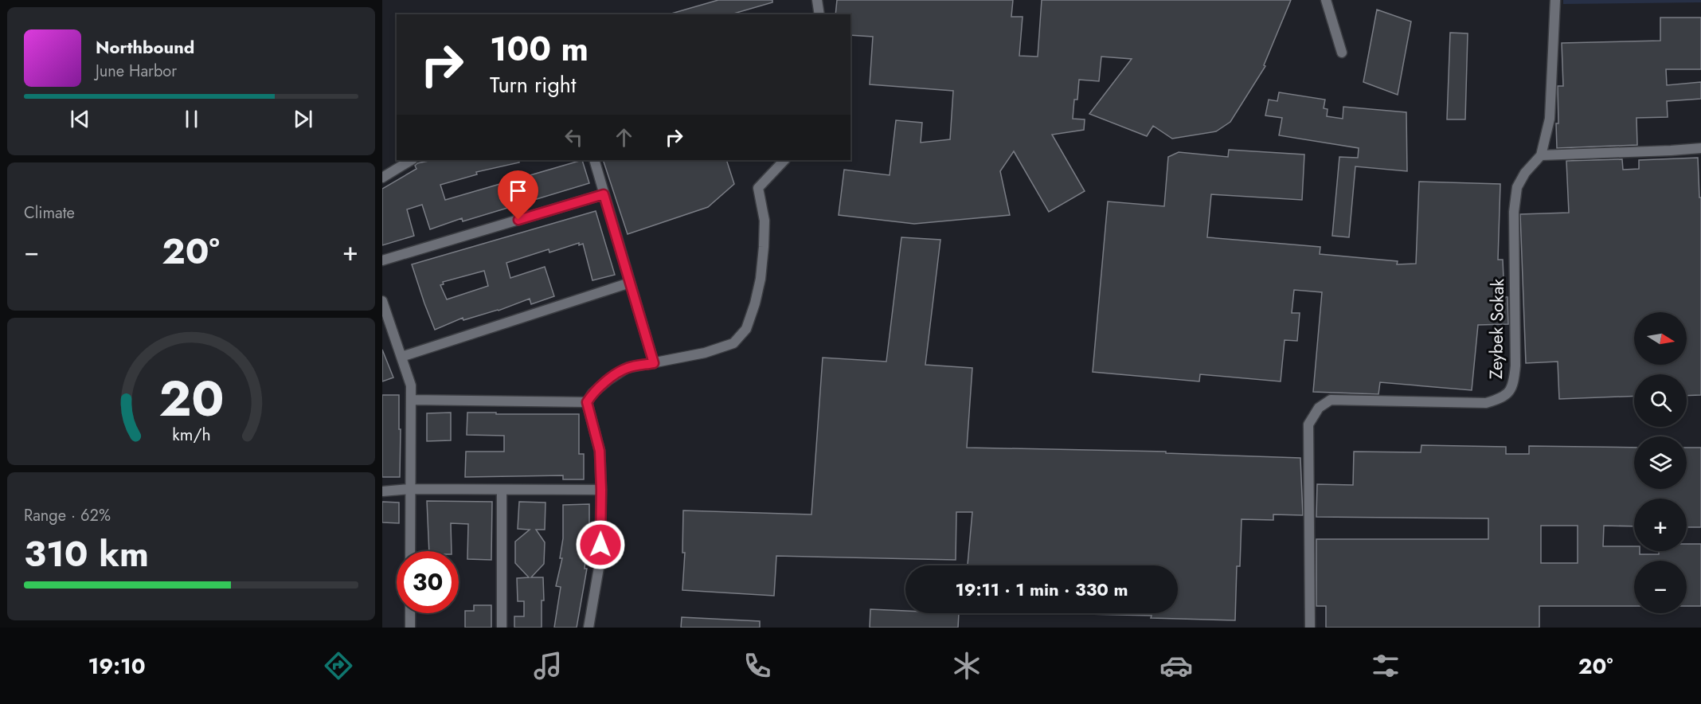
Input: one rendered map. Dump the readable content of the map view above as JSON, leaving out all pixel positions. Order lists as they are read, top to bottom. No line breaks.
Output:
{"streets":{"street":["Zeybek Sokak"]},"north":"right","page":{"turn":["100 m","Turn right"],"song":["Northbound","June Harbor"],"tile":["Climate",["Range · 62%","310 km"]],"heat":["−","20°","+"],"map_buttons":["+","−"],"limit":"30","trip":"19:11 · 1 min · 330 m","tabs":["19:10","20°"],"gauge":["20","km/h"]}}
